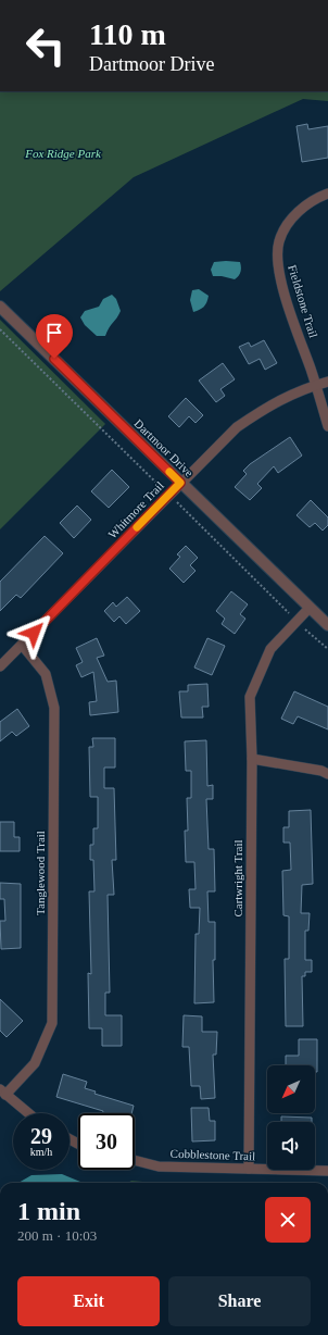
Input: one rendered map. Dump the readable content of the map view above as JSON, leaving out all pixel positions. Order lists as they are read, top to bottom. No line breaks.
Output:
{"streets":{"street":["Fieldstone Trail","Dartmoor Drive","Whitmore Trail","Tanglewood Trail","Cartwright Trail","Cobblestone Trail"]},"crossings":[["Fieldstone Trail","Whitmore Trail"],["Dartmoor Drive","Whitmore Trail"],["Dartmoor Drive","Cartwright Trail"],["Whitmore Trail","Tanglewood Trail"],["Cartwright Trail","Cobblestone Trail"]],"parks":["Fox Ridge Park"],"north":"bottom left","page":{"turn":["110 m","Dartmoor Drive"],"speed":"29 km/h","limit":"30","heading":["1 min","200 m · 10:03"],"buttons":["Exit","Share"]}}
